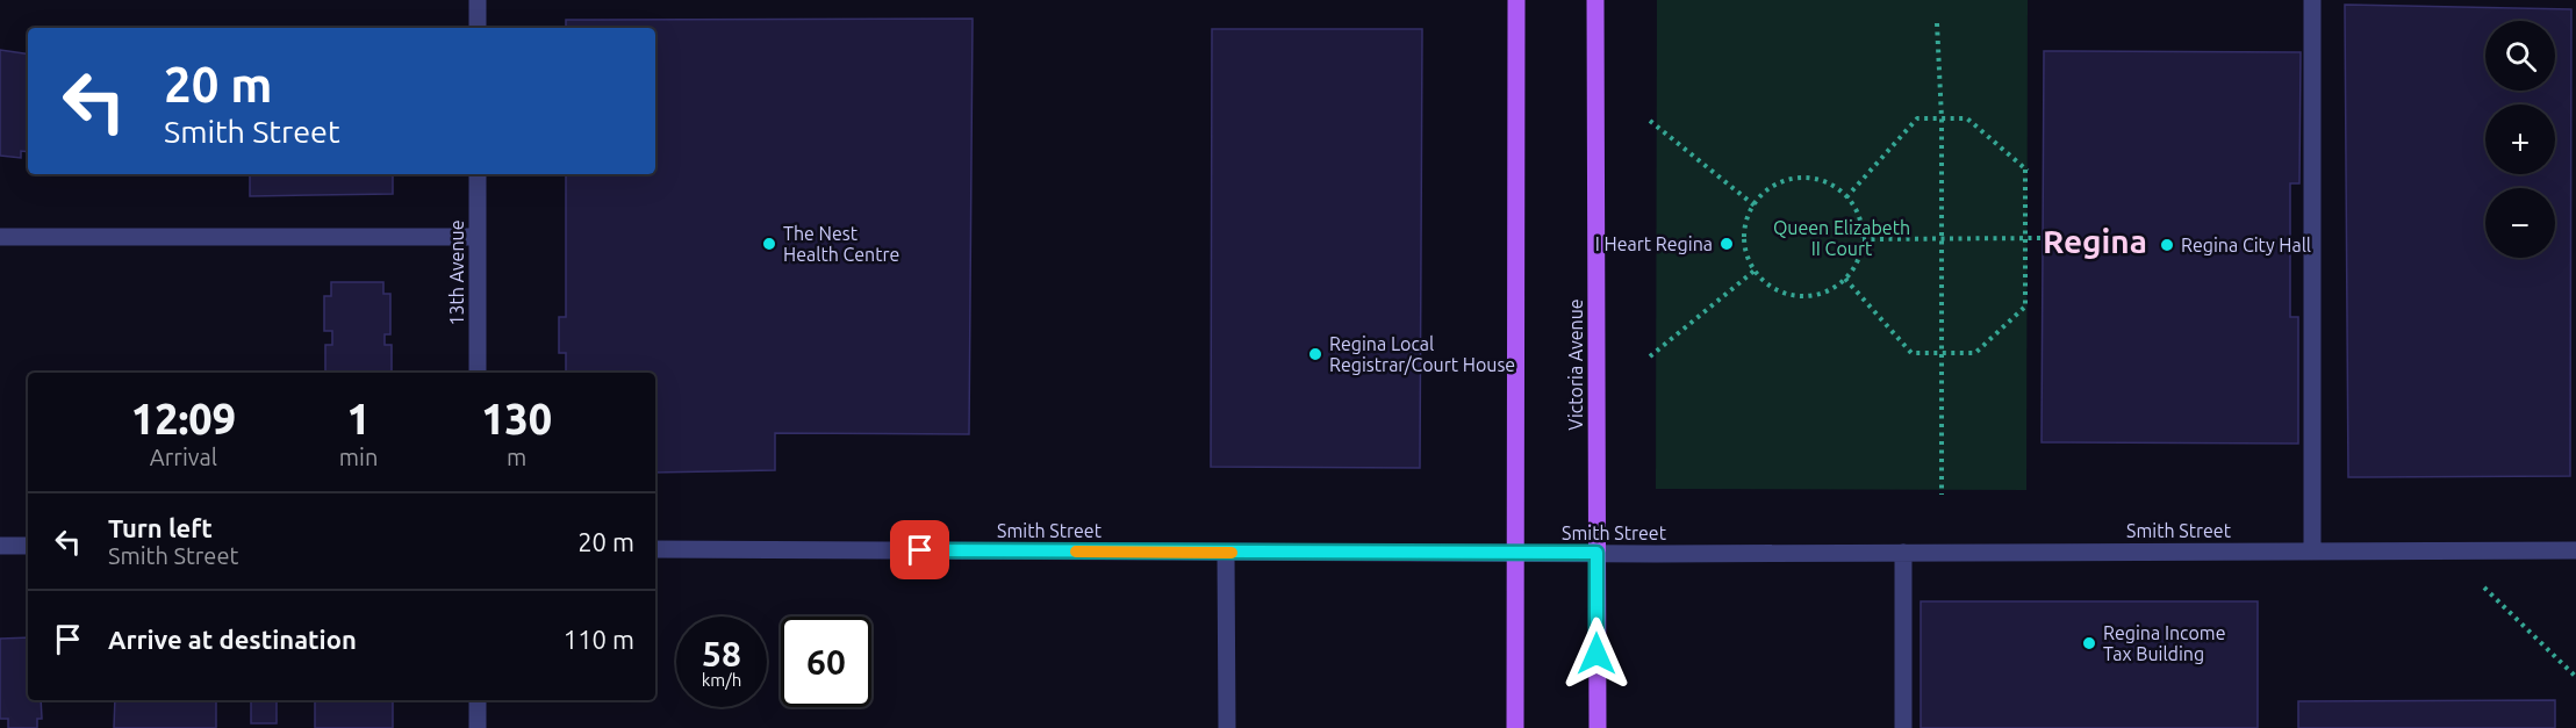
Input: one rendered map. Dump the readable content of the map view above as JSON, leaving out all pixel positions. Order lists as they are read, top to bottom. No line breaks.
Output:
{"streets":{"main road":["Victoria Avenue"],"street":["13th Avenue","Smith Street"]},"crossings":[["Victoria Avenue","Smith Street"]],"districts":["Regina"],"parks":["Queen Elizabeth II Court"],"places":["The Nest Health Centre","I Heart Regina","Regina City Hall","Regina Local Registrar/Court House","Regina Income Tax Building"],"page":{"map_buttons":["+","−"],"turn":["20 m","Smith Street"],"eta":["12:09","Arrival","1","min","130","m"],"list":[{"name":"Turn left","note":"Smith Street","value":"20 m"},{"name":"Arrive at destination","value":"110 m"}],"speed":"58 km/h","limit":"60"}}
